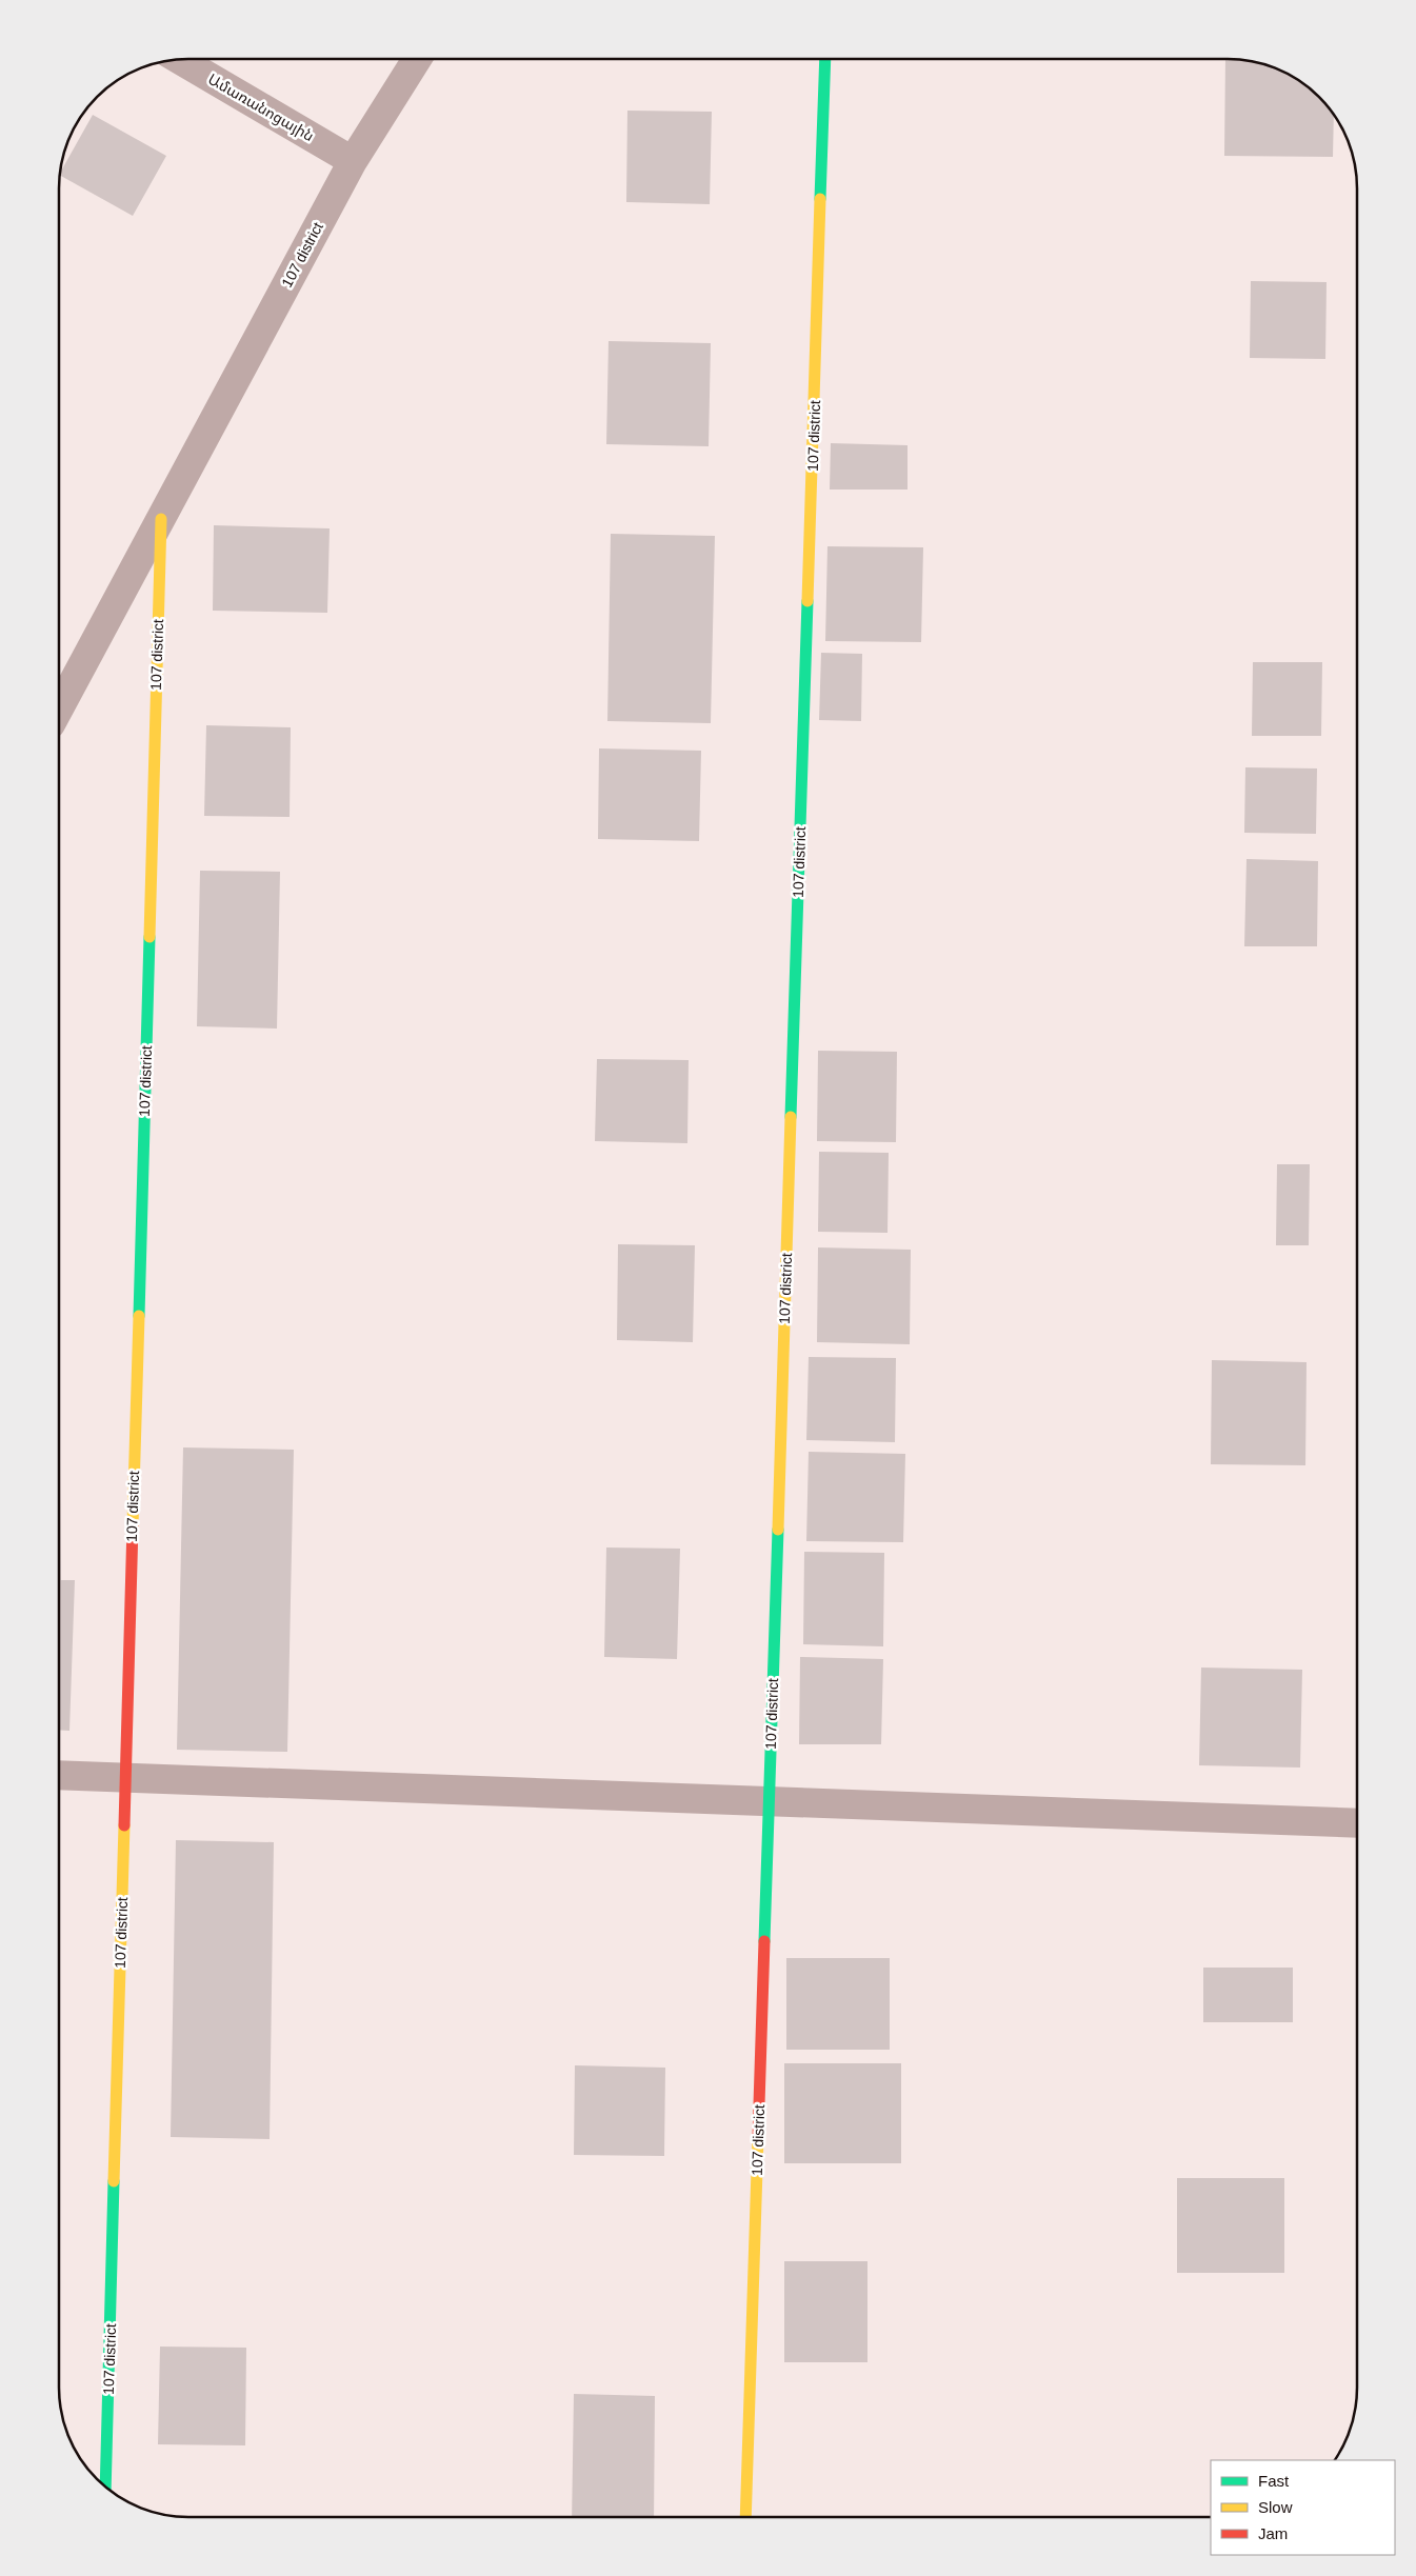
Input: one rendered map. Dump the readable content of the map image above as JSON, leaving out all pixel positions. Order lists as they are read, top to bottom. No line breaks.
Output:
{"streets":{"street":["Ամառանոցային","107 district"]},"crossings":[["Ամառանոցային","107 district"]],"legend":["Fast","Slow","Jam"]}
